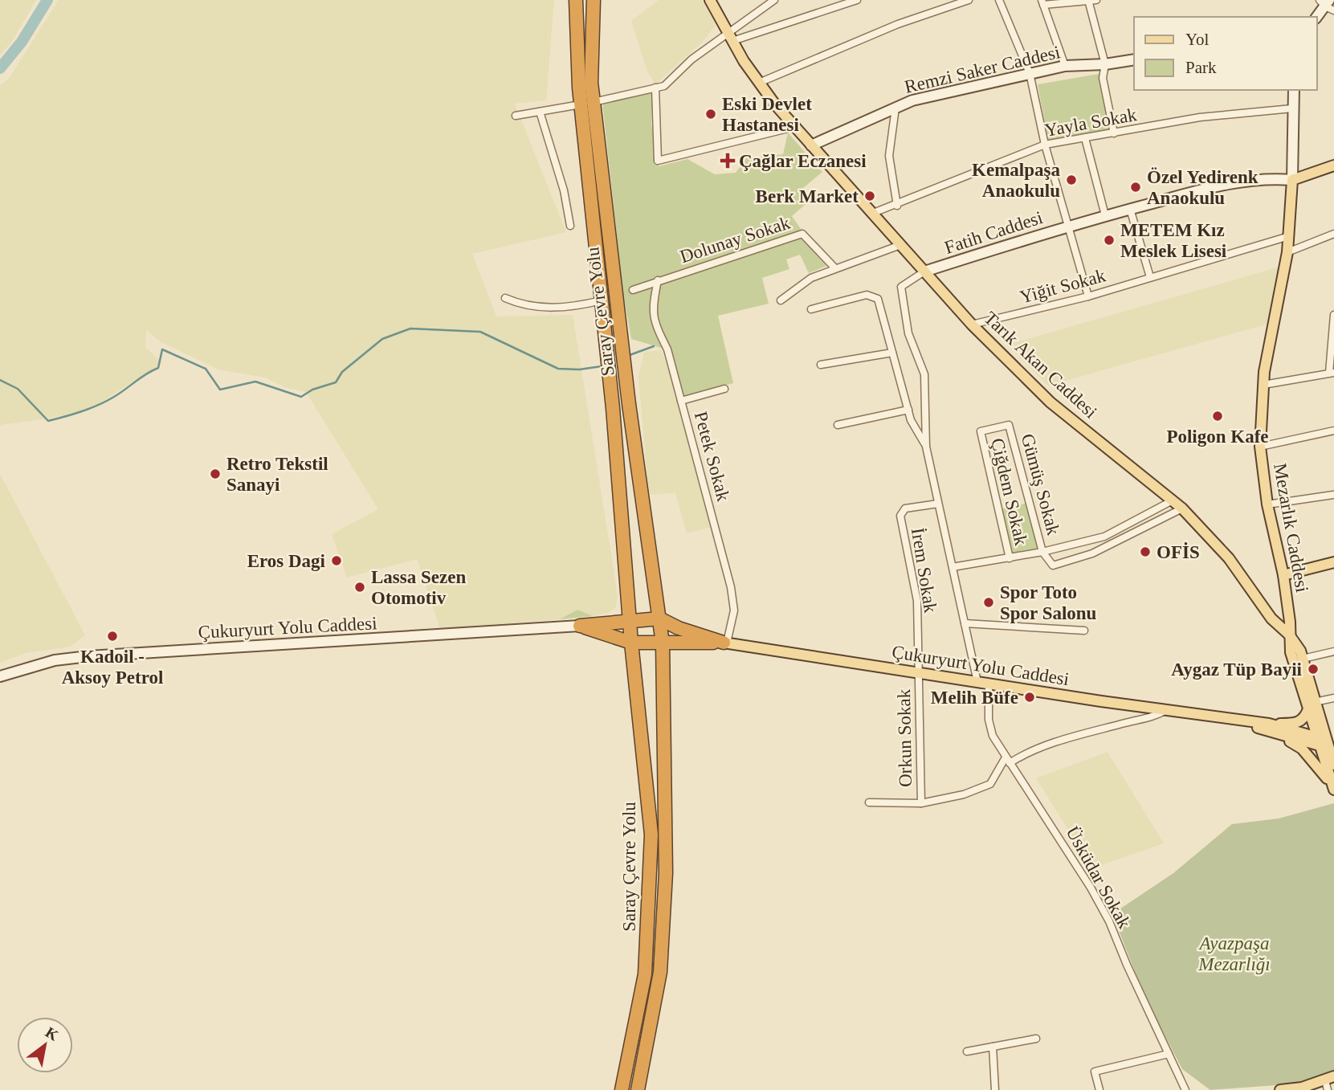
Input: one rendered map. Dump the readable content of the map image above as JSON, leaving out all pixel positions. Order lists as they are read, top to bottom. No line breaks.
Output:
{"streets":{"highway":["Saray Çevre Yolu"],"main road":["Fatih Caddesi","Tarık Akan Caddesi","Mezarlık Caddesi","Çukuryurt Yolu Caddesi"],"street":["Remzi Saker Caddesi","Yayla Sokak","Dolunay Sokak","Yiğit Sokak","Petek Sokak","Gümüş Sokak","Çiğdem Sokak","İrem Sokak","Orkun Sokak","Üsküdar Sokak"]},"crossings":[["Remzi Saker Caddesi","Tarık Akan Caddesi"],["Yayla Sokak","Tarık Akan Caddesi"],["Yayla Sokak","Mezarlık Caddesi"],["Fatih Caddesi","Tarık Akan Caddesi"],["Fatih Caddesi","Mezarlık Caddesi"],["Dolunay Sokak","Petek Sokak"],["Yiğit Sokak","Tarık Akan Caddesi"],["Yiğit Sokak","Mezarlık Caddesi"],["Tarık Akan Caddesi","Mezarlık Caddesi"],["Petek Sokak","Çukuryurt Yolu Caddesi"],["Gümüş Sokak","Çiğdem Sokak"],["Mezarlık Caddesi","Çukuryurt Yolu Caddesi"],["İrem Sokak","Çukuryurt Yolu Caddesi"],["İrem Sokak","Orkun Sokak"],["Çukuryurt Yolu Caddesi","Orkun Sokak"],["Çukuryurt Yolu Caddesi","Üsküdar Sokak"]],"parks":["Ayazpaşa Mezarlığı"],"places":{"other":["Eski Devlet Hastanesi","Kemalpaşa Anaokulu","Özel Yedirenk Anaokulu","Berk Market","METEM Kız Meslek Lisesi","Poligon Kafe","Retro Tekstil Sanayi","OFİS","Eros Dagi","Lassa Sezen Otomotiv","Spor Toto Spor Salonu","Kadoil - Aksoy Petrol","Aygaz Tüp Bayii","Melih Büfe"],"health":["Çağlar Eczanesi"]},"legend":["Yol","Park"],"north":"top right"}
